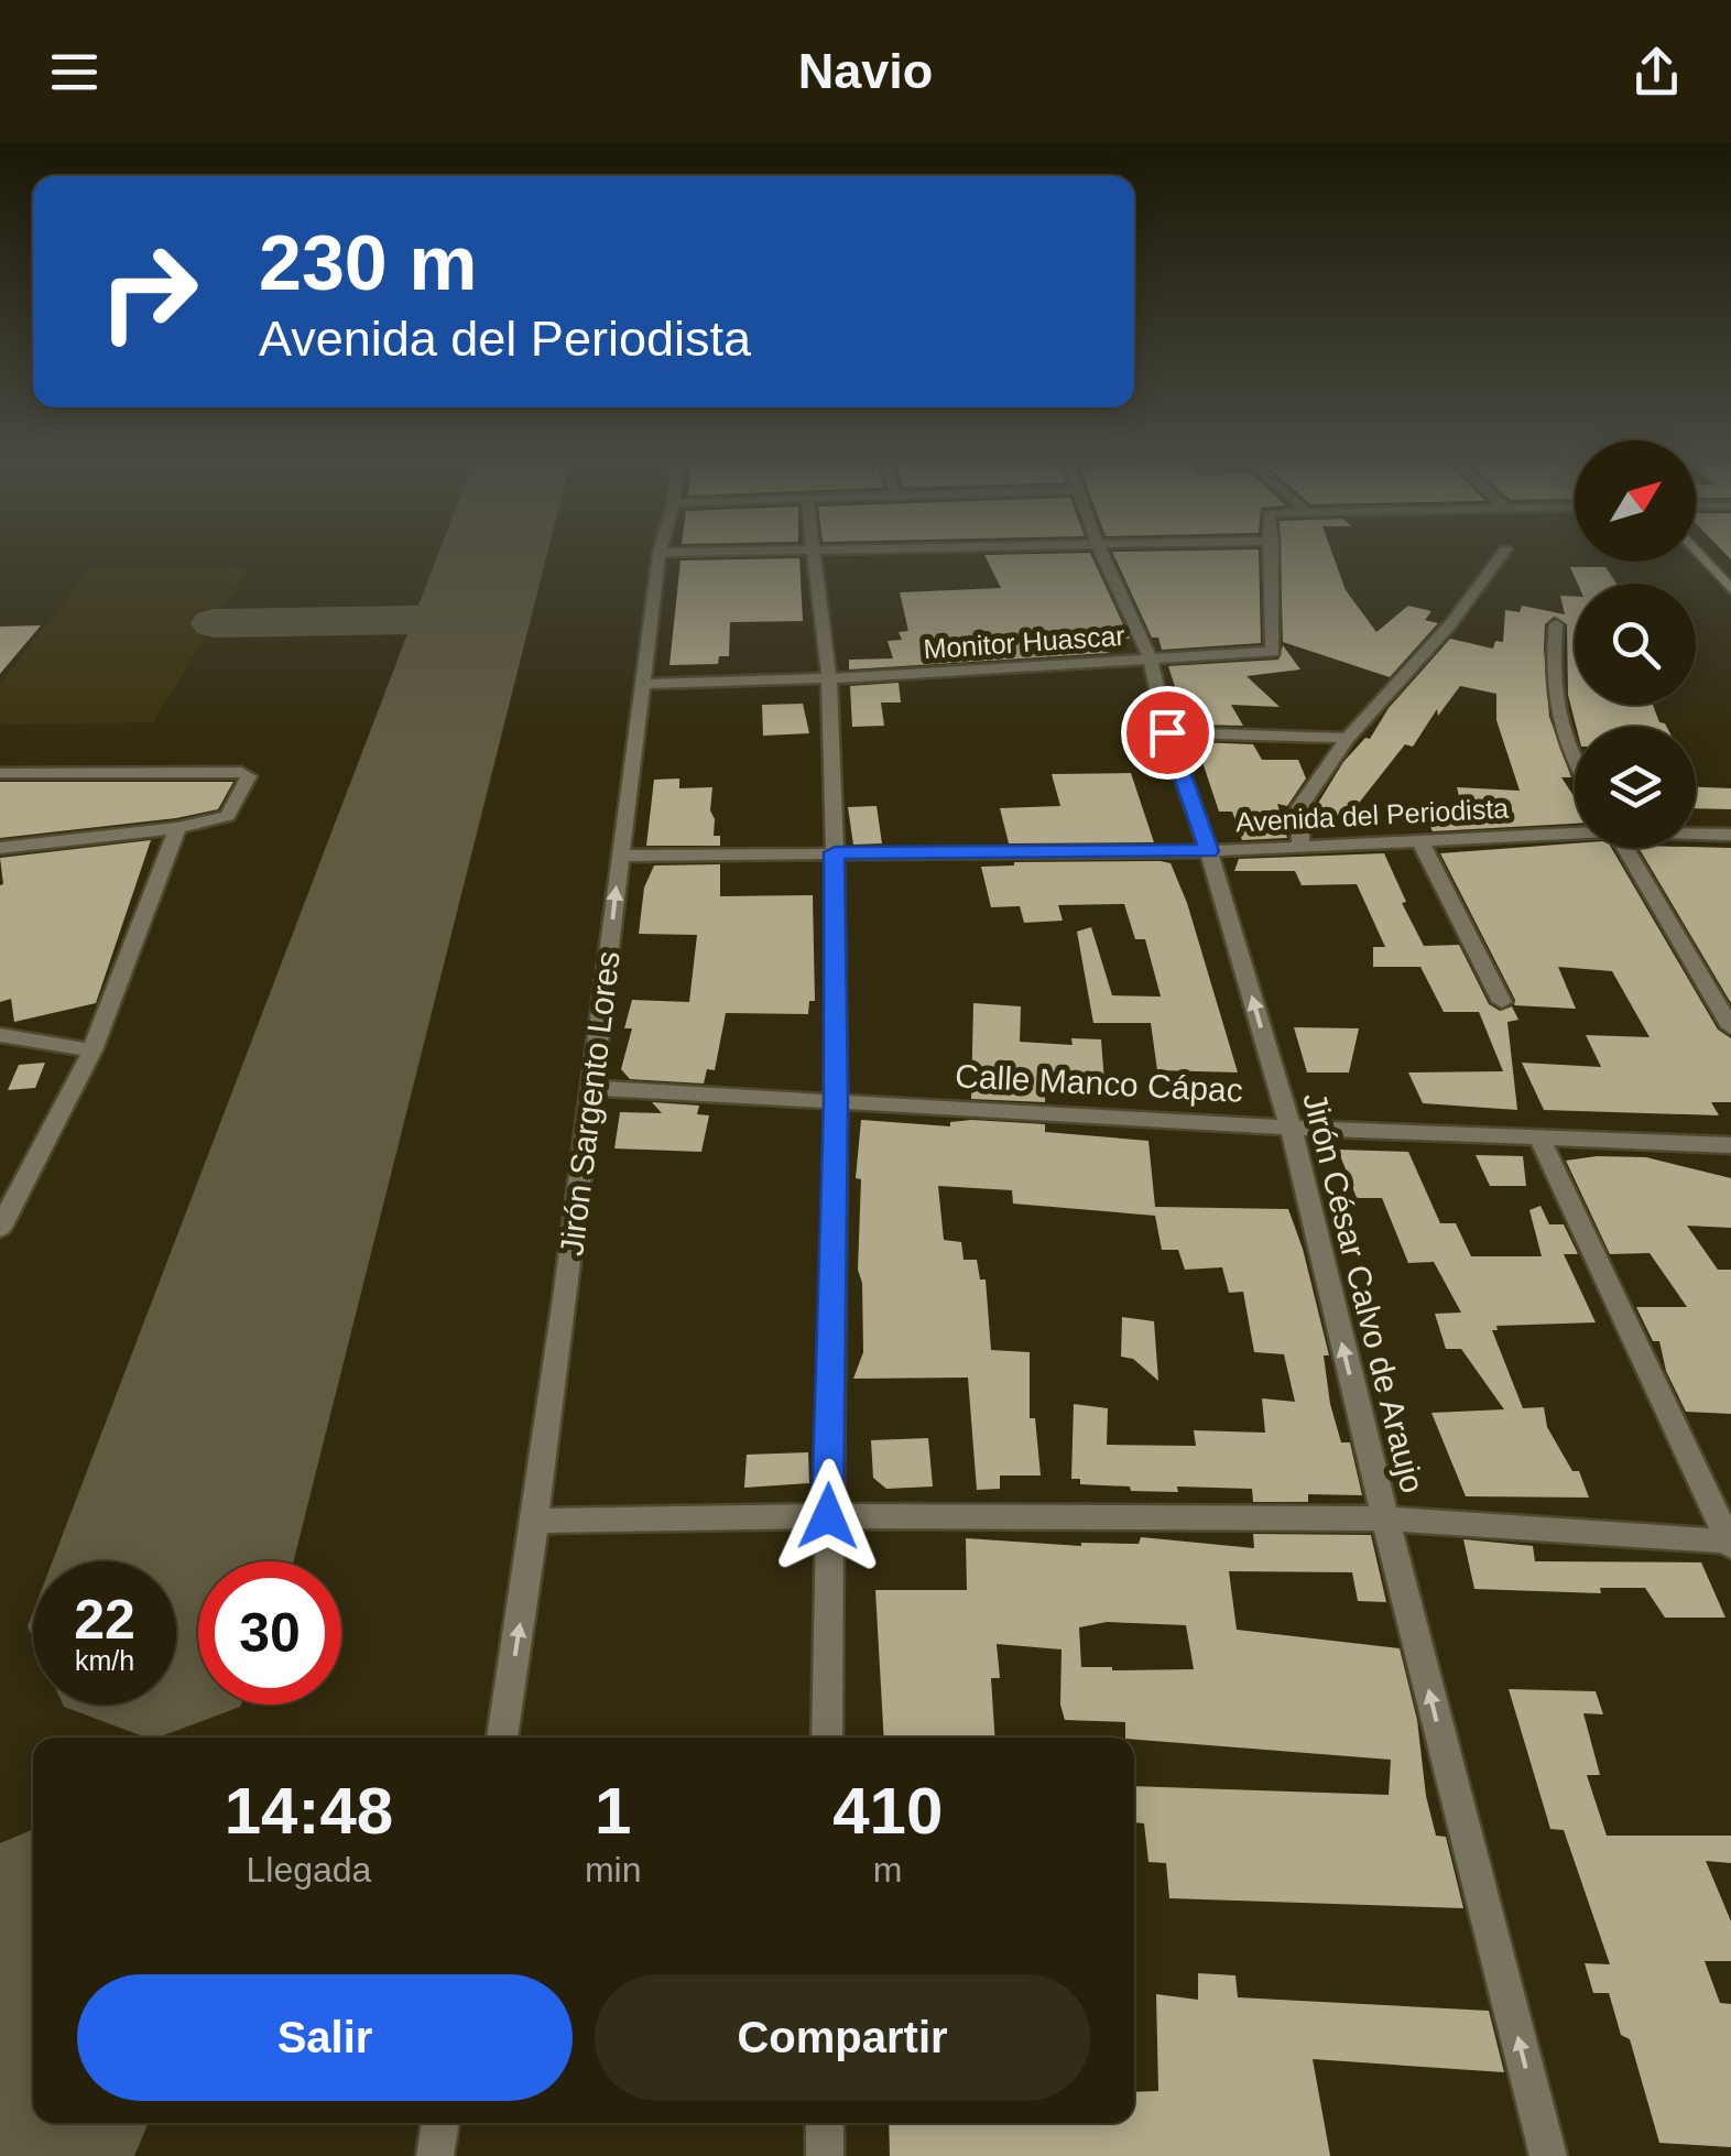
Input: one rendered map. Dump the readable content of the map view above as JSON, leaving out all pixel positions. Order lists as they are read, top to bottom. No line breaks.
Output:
{"streets":{"street":["Monitor Huascar","Avenida del Periodista","Calle Manco Cápac","Jirón Sargento Lores","Jirón César Calvo de Araujo"]},"crossings":[["Monitor Huascar","Jirón Sargento Lores"],["Monitor Huascar","Jirón César Calvo de Araujo"],["Avenida del Periodista","Jirón Sargento Lores"],["Avenida del Periodista","Jirón César Calvo de Araujo"],["Calle Manco Cápac","Jirón Sargento Lores"],["Calle Manco Cápac","Jirón César Calvo de Araujo"]],"one_way":["Jirón Sargento Lores","Jirón César Calvo de Araujo"],"north":"top right","page":{"header":"Navio","turn":["230 m","Avenida del Periodista"],"speed":"22 km/h","limit":"30","eta":["14:48","Llegada","1","min","410","m"],"buttons":["Salir","Compartir"]}}
